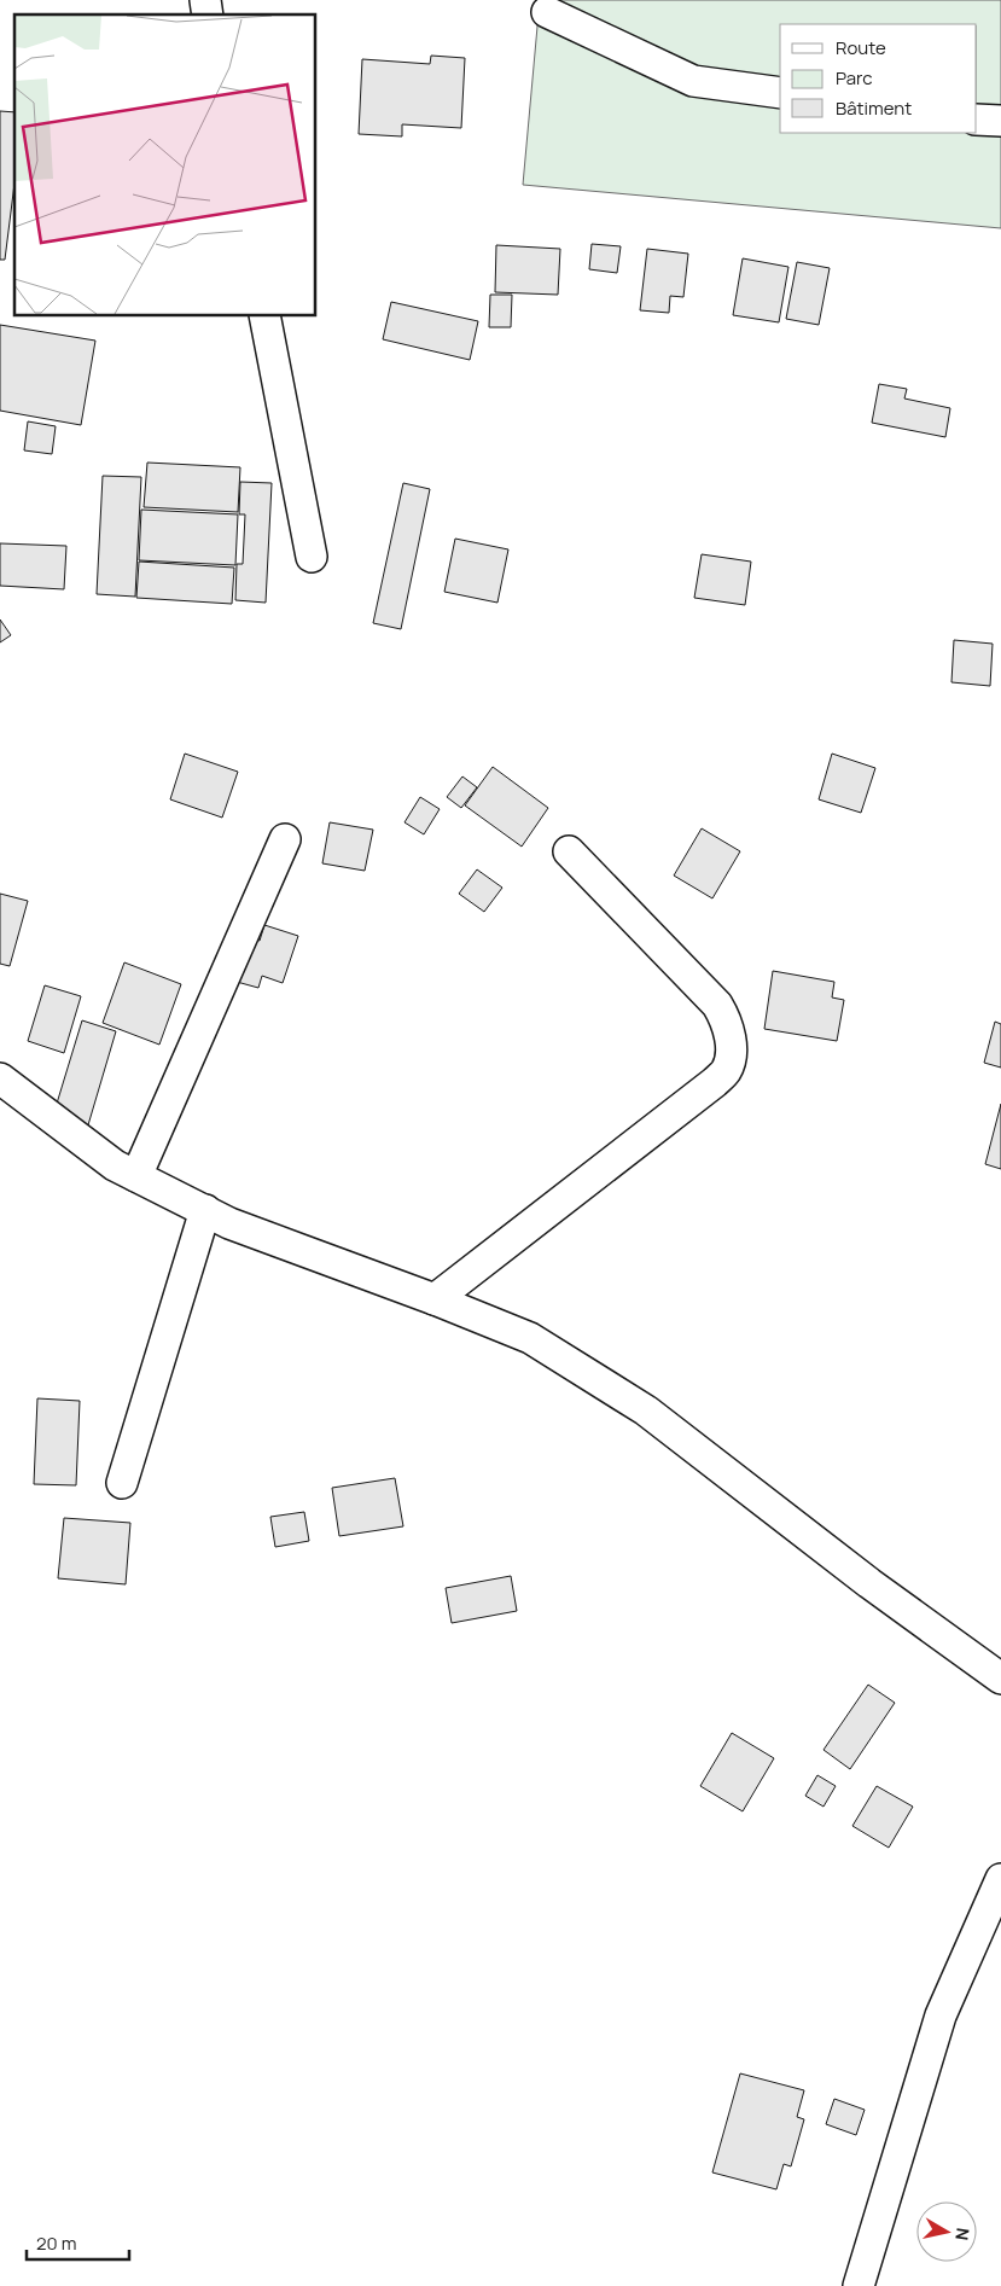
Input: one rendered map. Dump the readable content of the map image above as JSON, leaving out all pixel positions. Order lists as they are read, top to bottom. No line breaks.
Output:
{"legend":["Route","Parc","Bâtiment"],"scale_bar":"20 m","north":"right"}
